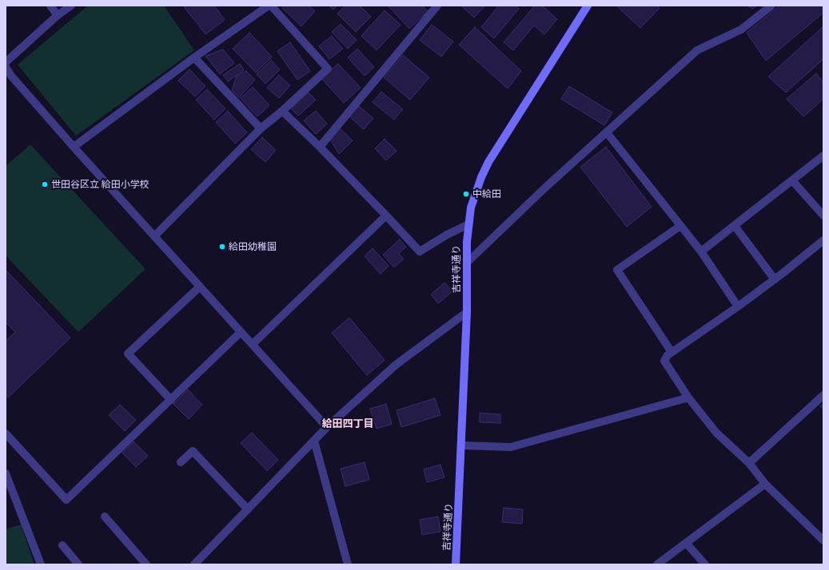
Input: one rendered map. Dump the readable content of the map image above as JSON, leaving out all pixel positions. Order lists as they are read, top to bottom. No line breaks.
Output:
{"streets":{"main road":["吉祥寺通り"]},"districts":["給田四丁目"],"places":["世田谷区立 給田小学校","中給田","給田幼稚園"]}
